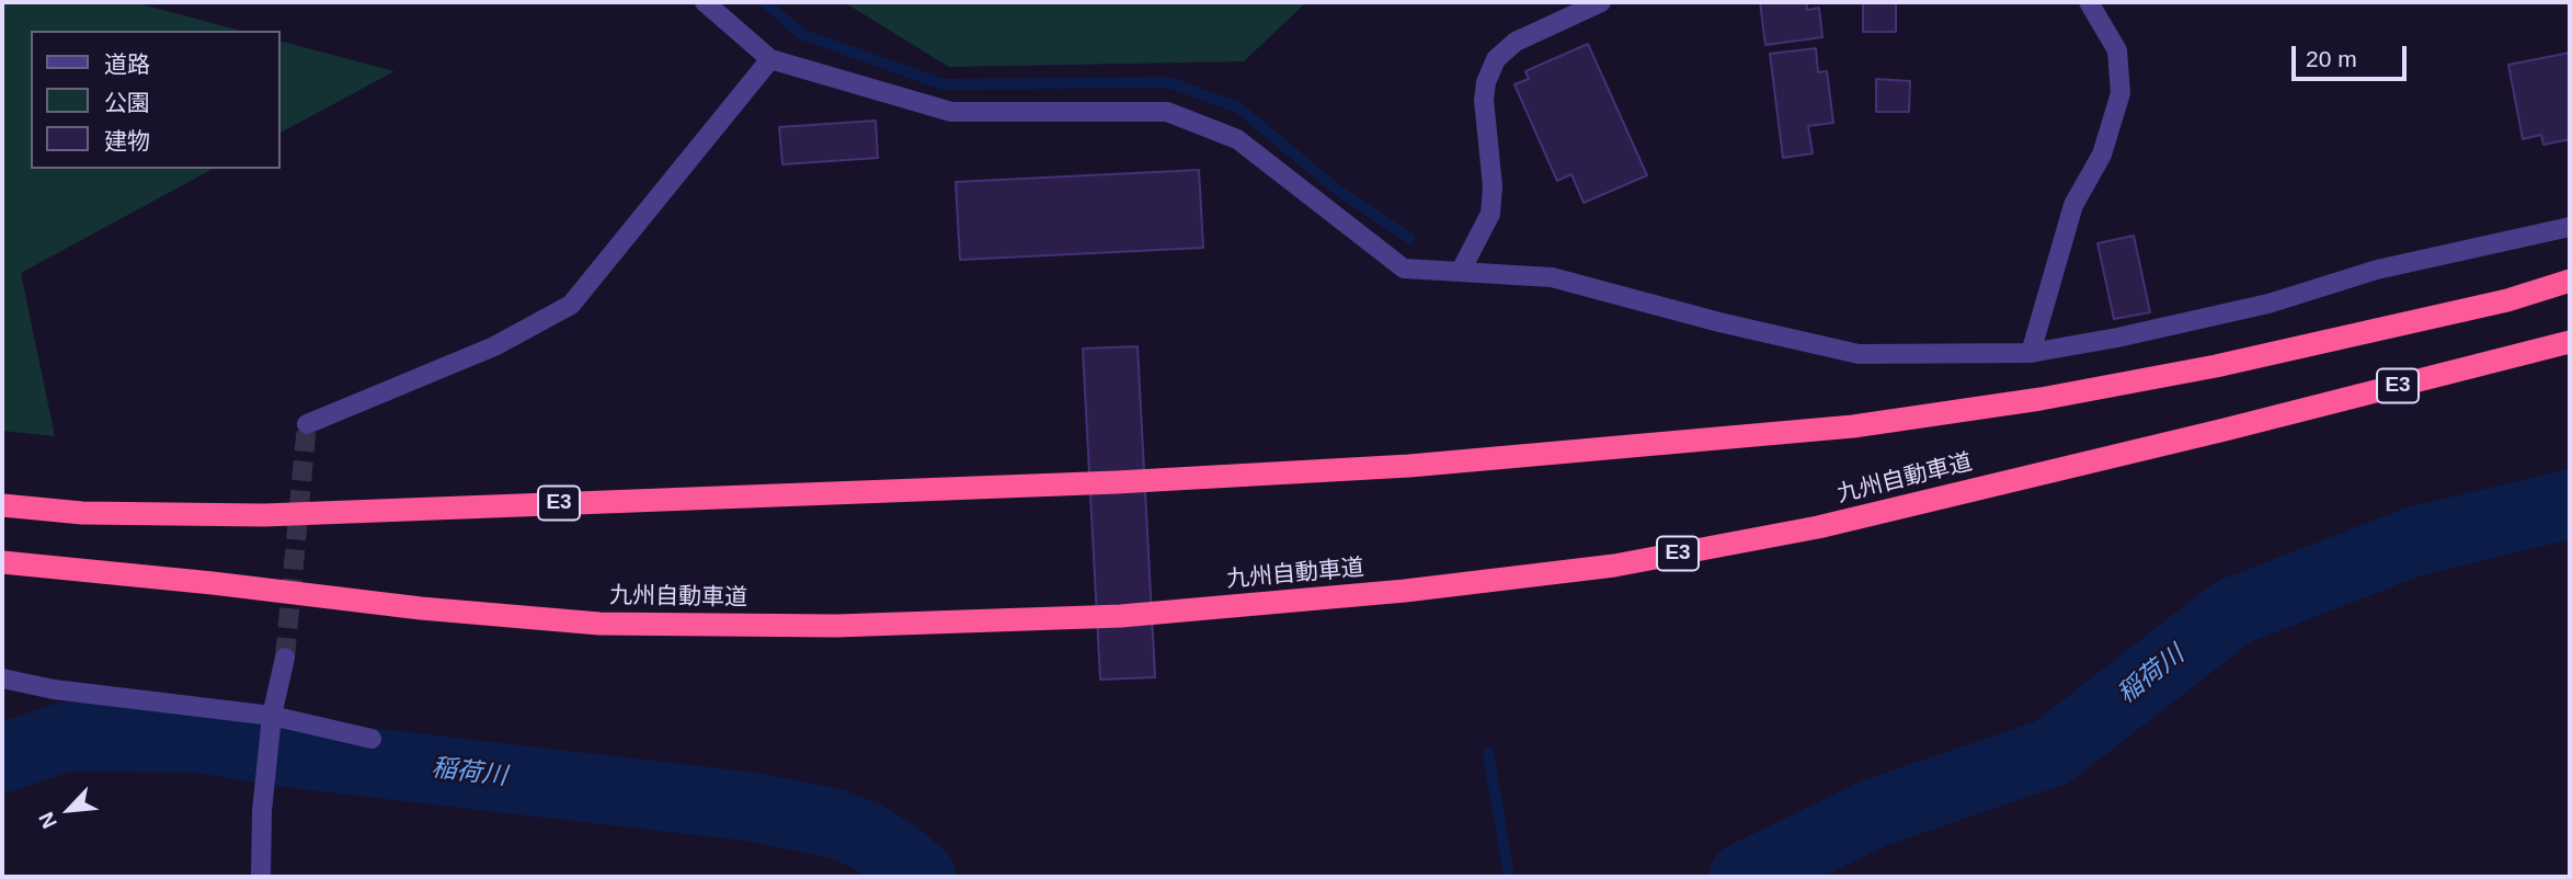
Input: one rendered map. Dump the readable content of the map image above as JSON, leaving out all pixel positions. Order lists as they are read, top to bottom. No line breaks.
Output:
{"streets":{"highway":["E3","九州自動車道"]},"water":["稲荷川"],"legend":["道路","公園","建物"],"scale_bar":"20 m","north":"bottom left"}
